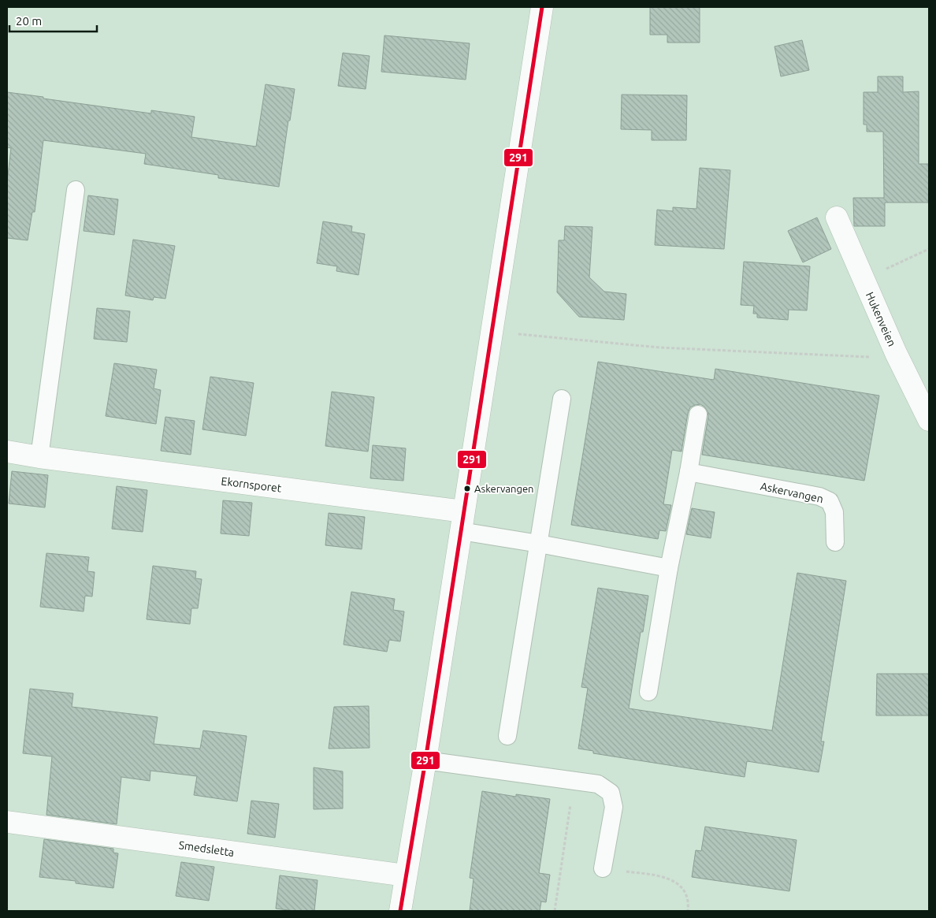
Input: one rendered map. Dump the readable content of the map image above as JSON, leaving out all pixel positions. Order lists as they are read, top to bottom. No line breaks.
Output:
{"streets":{"street":["Hukenveien","Ekornsporet","Smedsletta"],"lane":["Askervangen"]},"places":["Askervangen"],"lines":["transit line 291"],"scale_bar":"20 m"}
